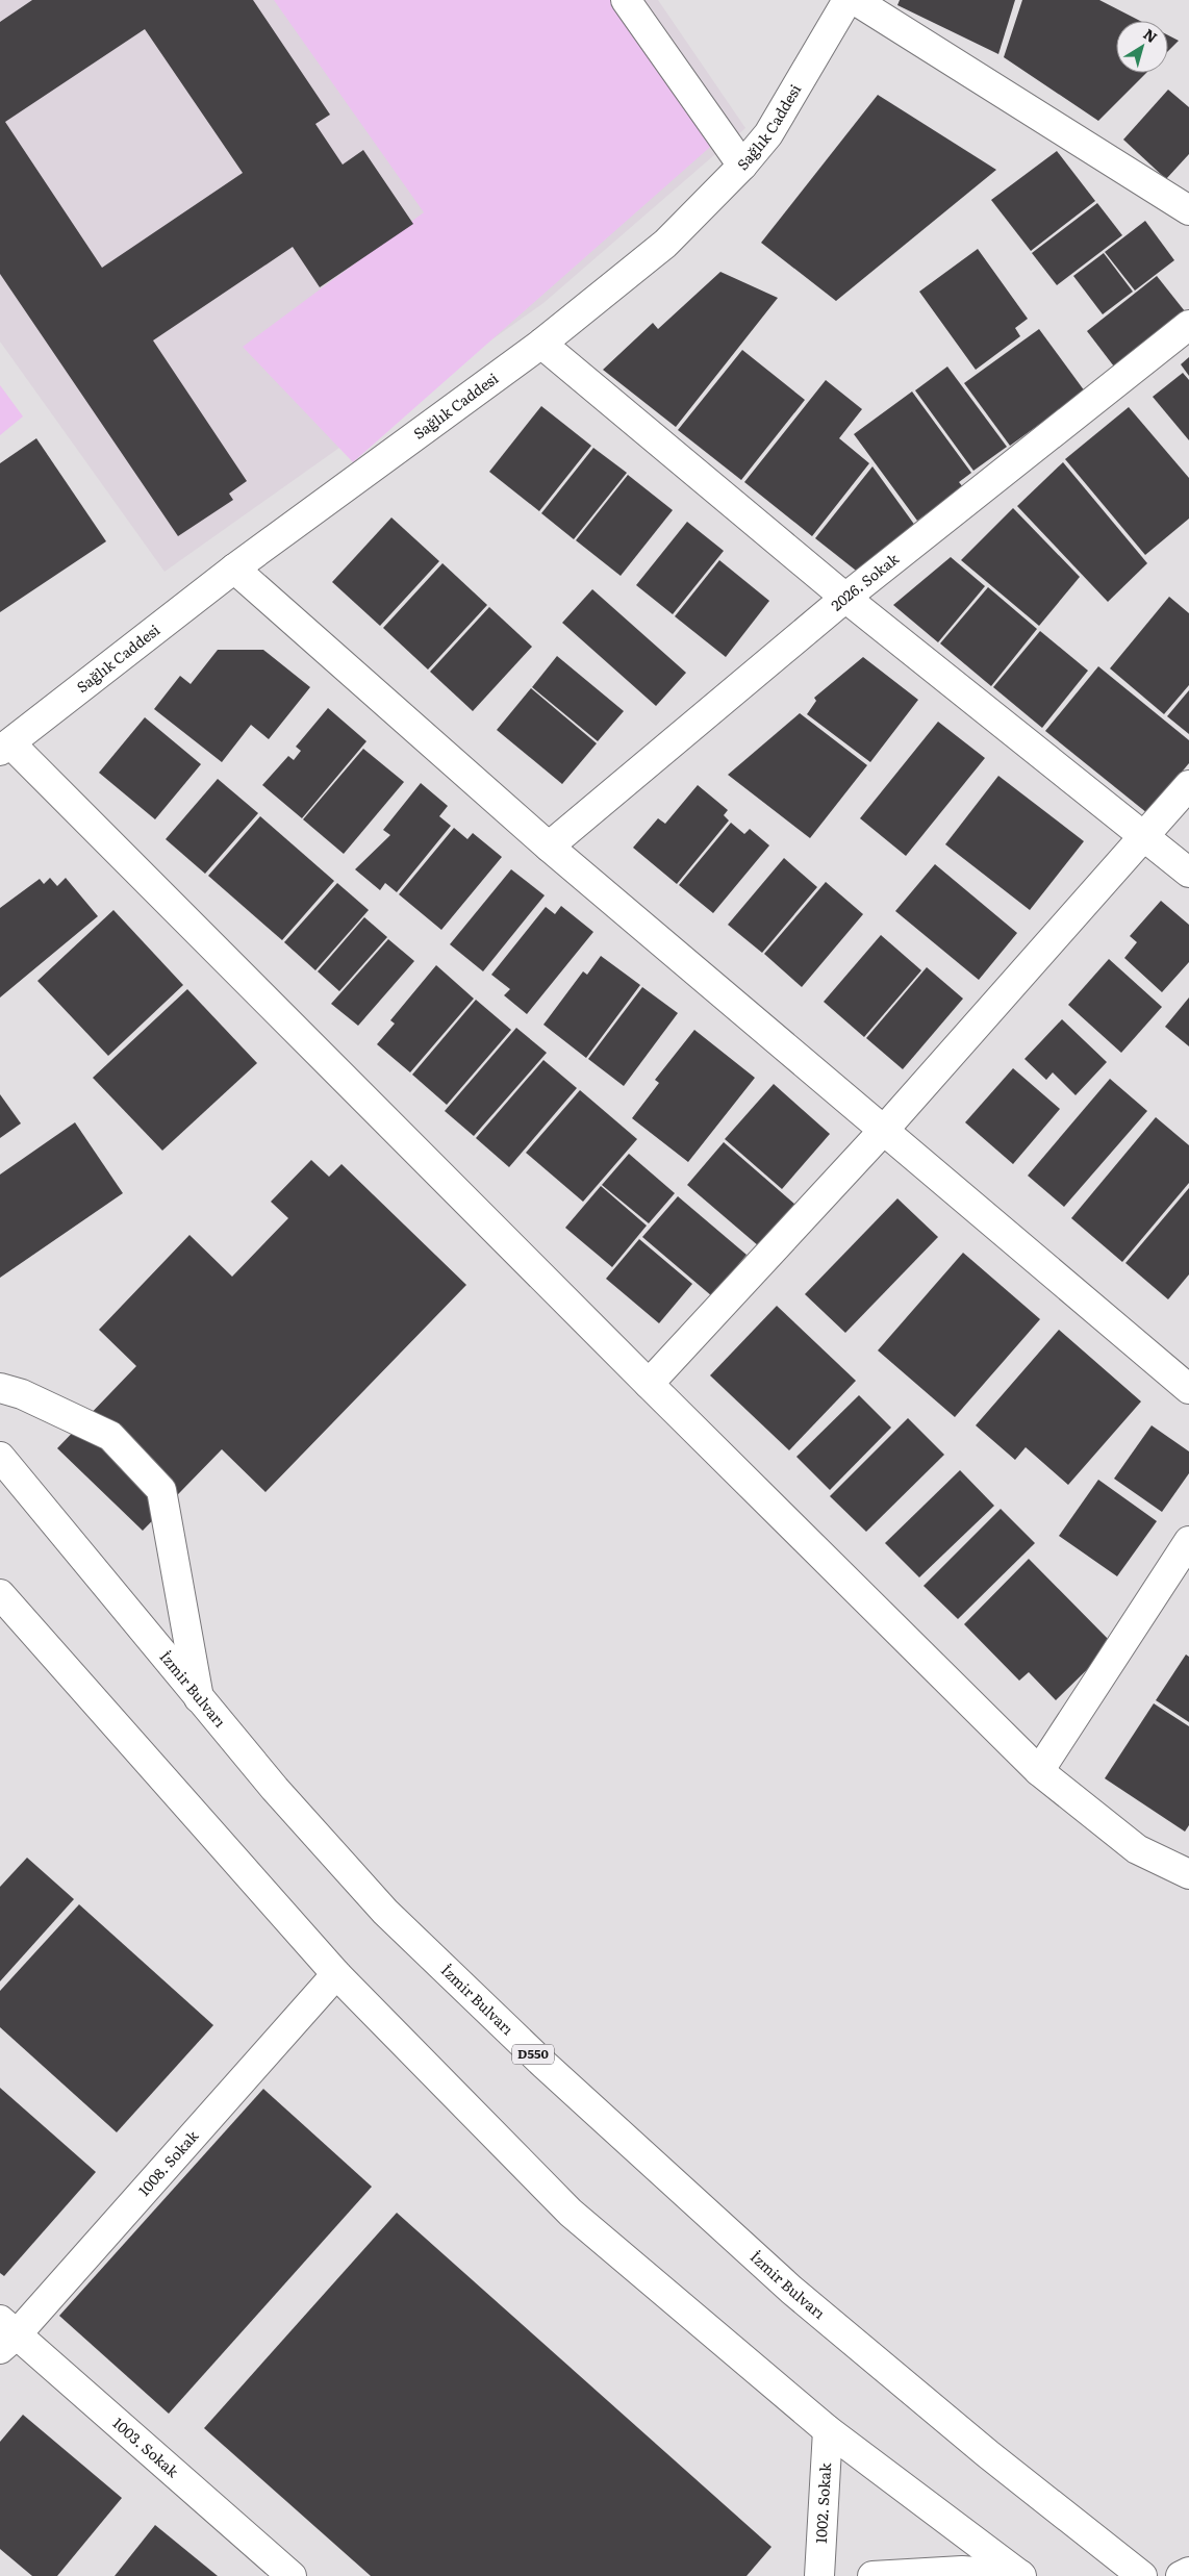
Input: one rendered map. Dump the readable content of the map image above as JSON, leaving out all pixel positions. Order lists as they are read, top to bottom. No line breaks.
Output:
{"streets":{"main road":["Sağlık Caddesi","2026. Sokak","İzmir Bulvarı","D550","1008. Sokak","1003. Sokak","1002. Sokak"]},"crossings":[["1008. Sokak","1003. Sokak"]],"north":"top right"}
